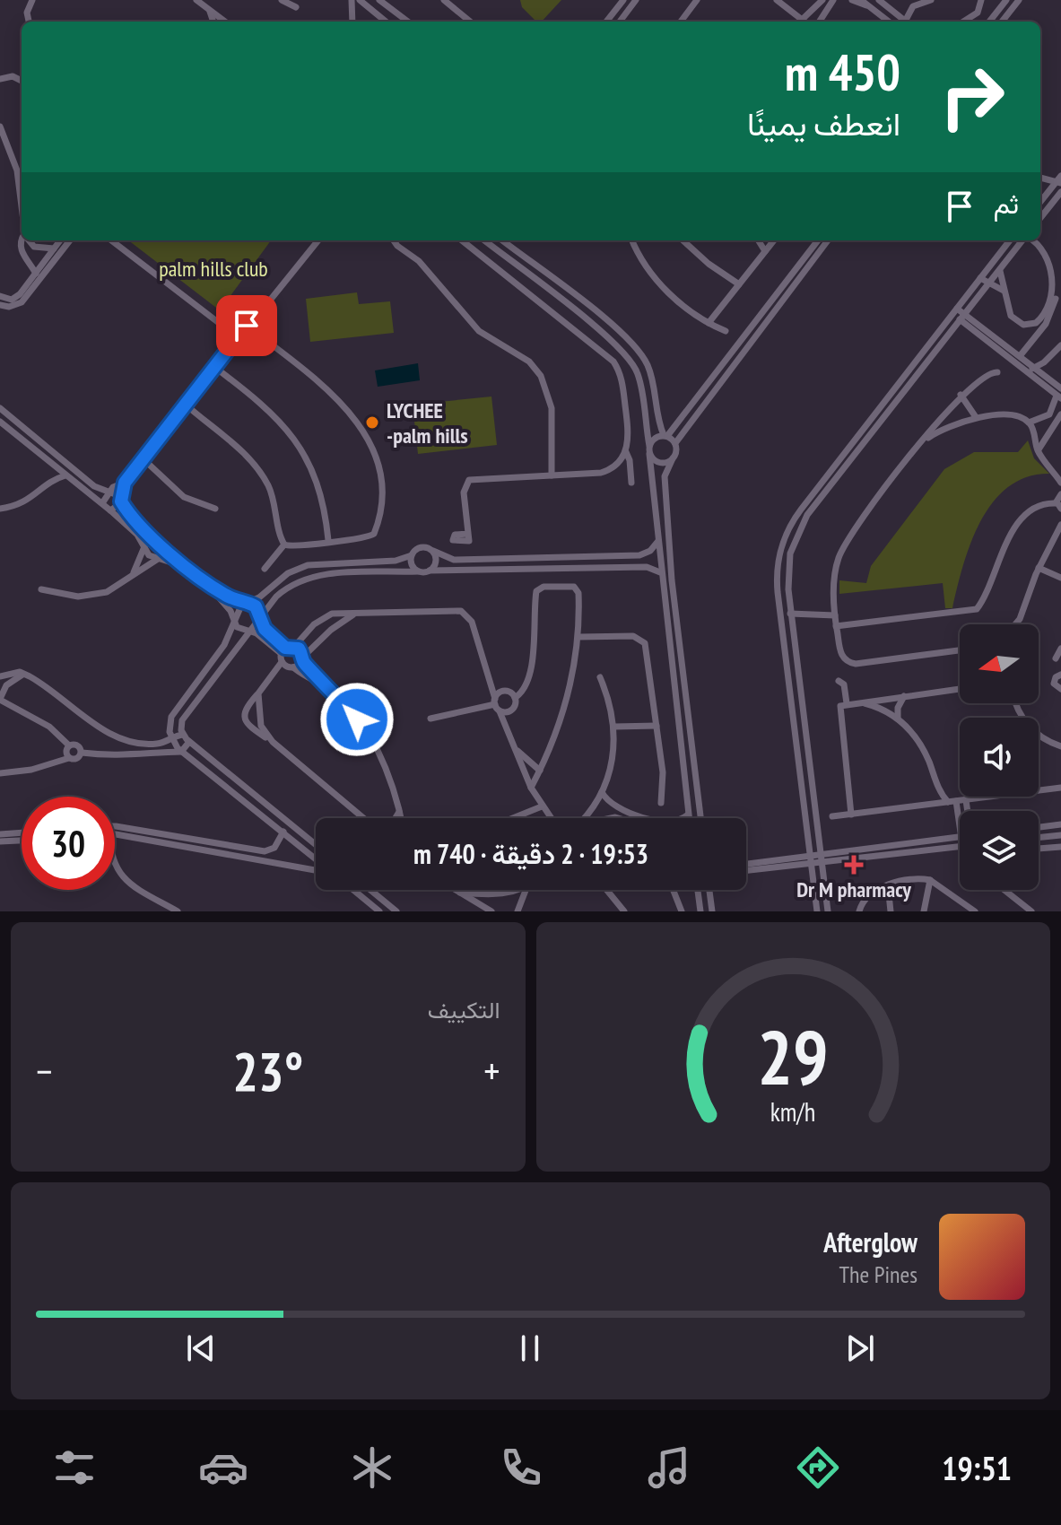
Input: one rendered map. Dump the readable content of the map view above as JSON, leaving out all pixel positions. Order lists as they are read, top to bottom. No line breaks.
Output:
{"parks":["palm hills club"],"places":{"other":["LYCHEE -palm hills"],"health":["Dr M pharmacy"]},"north":"left","page":{"turn":["450 m","انعطف يمينًا"],"then":"ثم","limit":"30","trip":"19:53 · 2 دقيقة · 740 m","tile":"التكييف","heat":["−","23°","+"],"song":["Afterglow","The Pines"],"tabs":"19:51","gauge":["29","km/h"]}}
